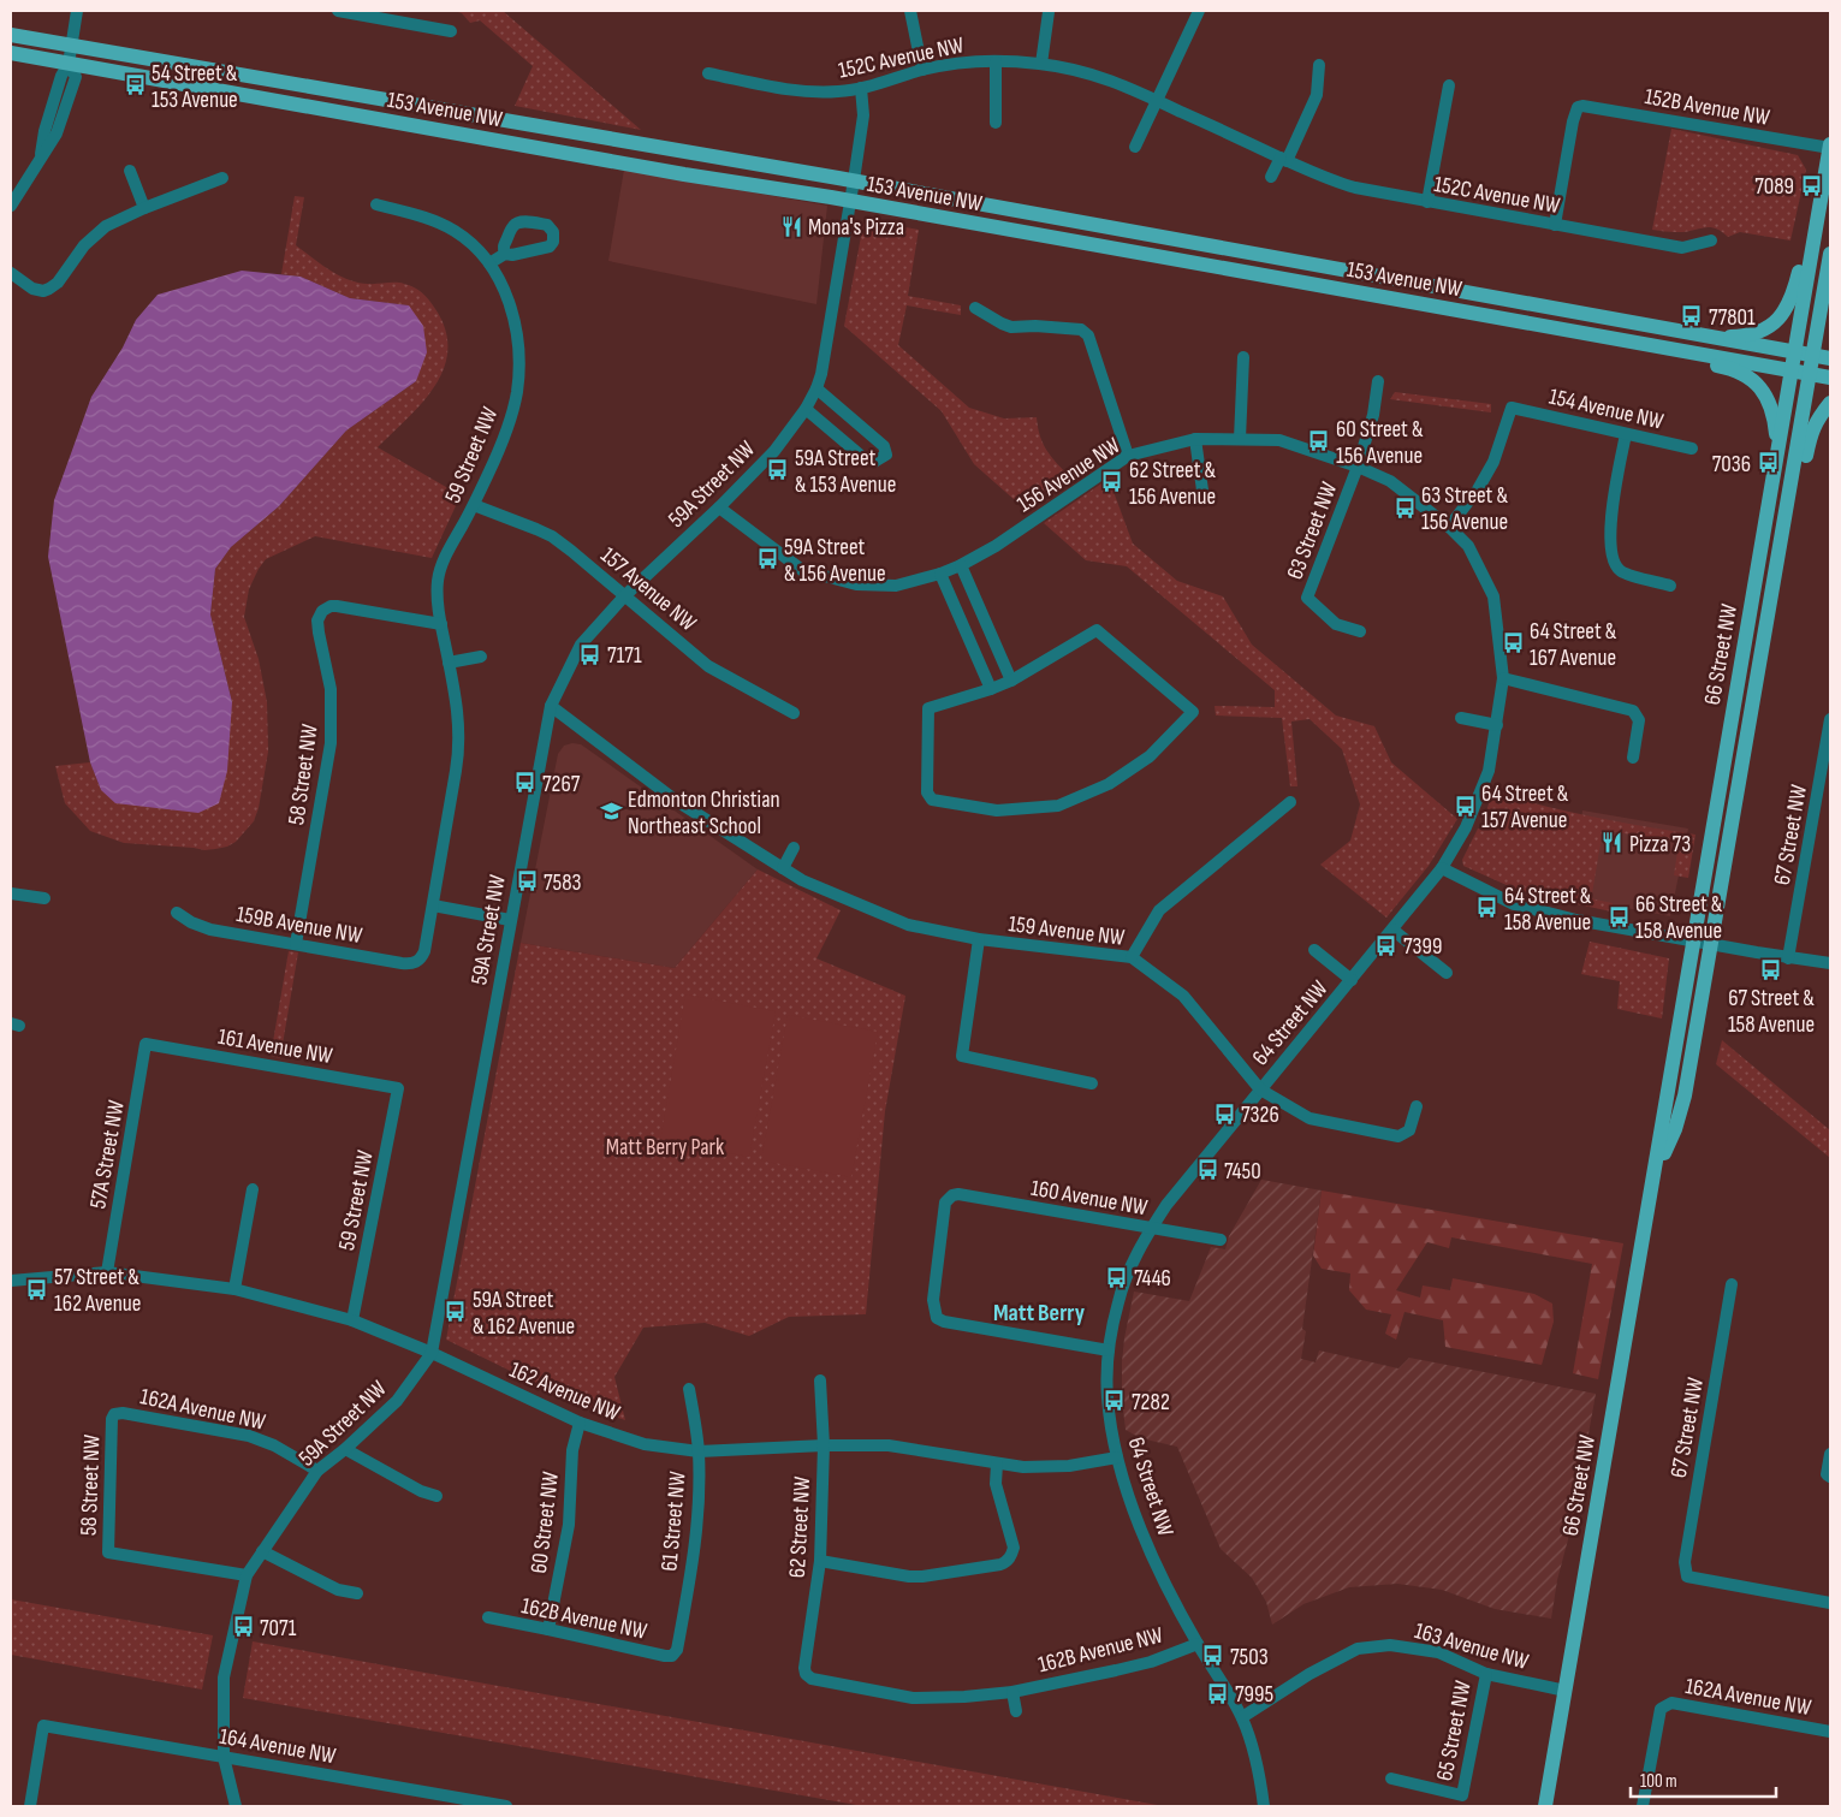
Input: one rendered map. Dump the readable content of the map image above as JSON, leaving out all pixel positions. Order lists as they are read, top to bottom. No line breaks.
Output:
{"streets":{"main road":["153 Avenue NW","66 Street NW"],"street":["152C Avenue NW","152B Avenue NW","154 Avenue NW","59 Street NW","156 Avenue NW","59A Street NW","63 Street NW","157 Avenue NW","58 Street NW","67 Street NW","159B Avenue NW","159 Avenue NW","64 Street NW","161 Avenue NW","57A Street NW","160 Avenue NW","162 Avenue NW","162A Avenue NW","61 Street NW","60 Street NW","62 Street NW","162B Avenue NW","163 Avenue NW","65 Street NW","164 Avenue NW"]},"crossings":[["152C Avenue NW","152B Avenue NW"],["152C Avenue NW","59A Street NW"],["152B Avenue NW","66 Street NW"],["153 Avenue NW","59A Street NW"],["153 Avenue NW","66 Street NW"],["154 Avenue NW","156 Avenue NW"],["154 Avenue NW","64 Street NW"],["59 Street NW","157 Avenue NW"],["59 Street NW","58 Street NW"],["59 Street NW","159B Avenue NW"],["59 Street NW","161 Avenue NW"],["59 Street NW","162 Avenue NW"],["156 Avenue NW","59A Street NW"],["156 Avenue NW","63 Street NW"],["156 Avenue NW","64 Street NW"],["59A Street NW","157 Avenue NW"],["59A Street NW","58 Street NW"],["59A Street NW","159 Avenue NW"],["59A Street NW","162 Avenue NW"],["59A Street NW","162A Avenue NW"],["59A Street NW","164 Avenue NW"],["66 Street NW","163 Avenue NW"],["58 Street NW","159B Avenue NW"],["58 Street NW","162A Avenue NW"],["159 Avenue NW","64 Street NW"],["64 Street NW","160 Avenue NW"],["64 Street NW","162 Avenue NW"],["64 Street NW","162B Avenue NW"],["64 Street NW","163 Avenue NW"],["161 Avenue NW","57A Street NW"],["57A Street NW","162 Avenue NW"],["162 Avenue NW","61 Street NW"],["162 Avenue NW","60 Street NW"],["162 Avenue NW","62 Street NW"],["61 Street NW","162B Avenue NW"],["60 Street NW","162B Avenue NW"],["62 Street NW","162B Avenue NW"],["163 Avenue NW","65 Street NW"]],"districts":["Matt Berry"],"parks":["Matt Berry Park"],"places":{"bus stop":["54 Street & 153 Avenue","7089","77801","60 Street & 156 Avenue","7036","59A Street & 153 Avenue","62 Street & 156 Avenue","63 Street & 156 Avenue","59A Street & 156 Avenue","64 Street & 167 Avenue","7171","7267","64 Street & 157 Avenue","7583","64 Street & 158 Avenue","66 Street & 158 Avenue","7399","67 Street & 158 Avenue","7326","7450","7446","57 Street & 162 Avenue","59A Street & 162 Avenue","7282","7071","7503","7995"],"restaurant":["Mona's Pizza","Pizza 73"],"school or university":["Edmonton Christian Northeast School"]},"scale_bar":"100 m"}
